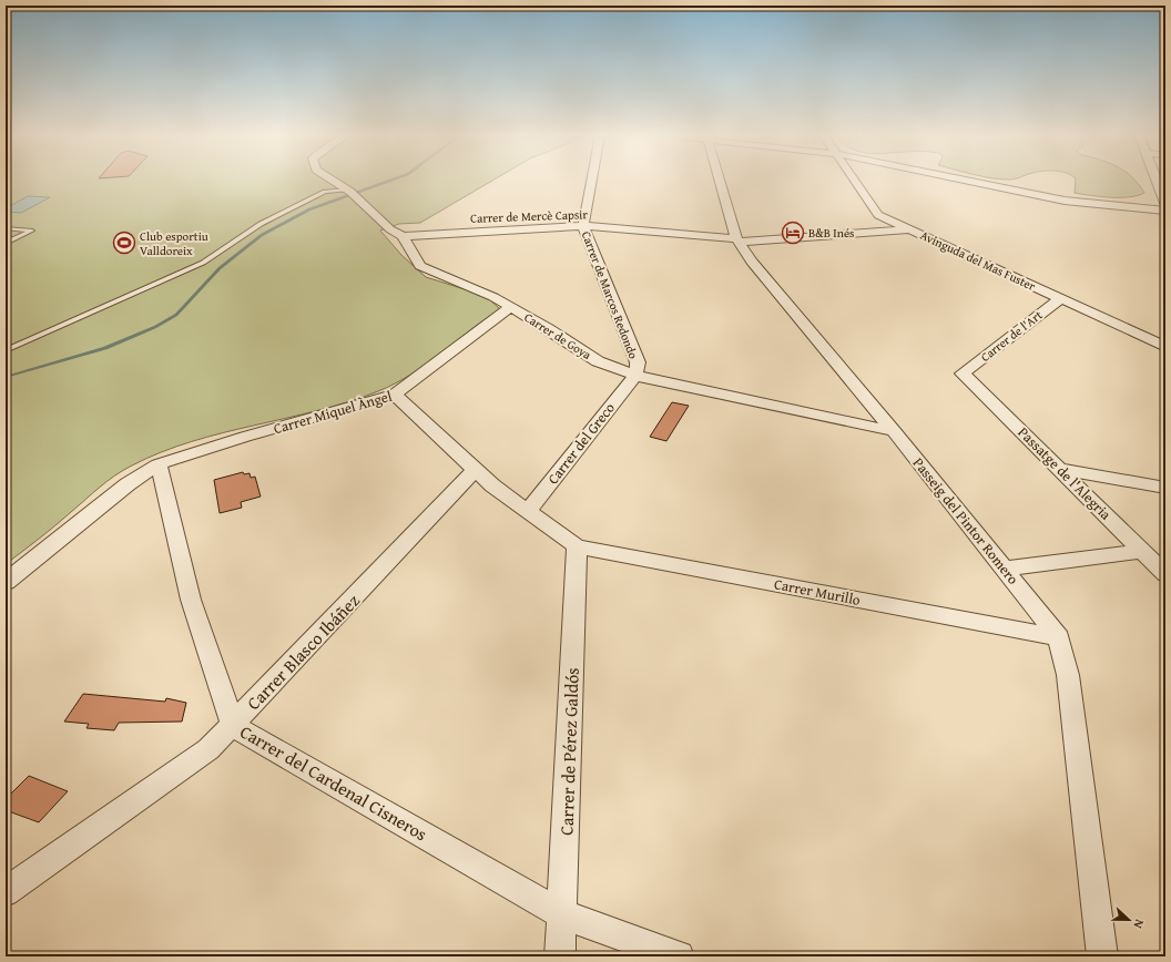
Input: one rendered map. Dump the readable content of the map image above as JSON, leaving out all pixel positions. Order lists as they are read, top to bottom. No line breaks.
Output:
{"streets":{"street":["Carrer de Mercè Capsir","Avinguda del Mas Fuster","Carrer de Marcos Redondo","Carrer de Goya","Carrer de l'Art","Carrer Miquel Àngel","Carrer del Greco","Passatge de l'Alegria","Passeig del Pintor Romero","Carrer Murillo","Carrer Blasco Ibáñez","Carrer de Pérez Galdós","Carrer del Cardenal Cisneros"]},"crossings":[["Carrer de Mercè Capsir","Avinguda del Mas Fuster"],["Carrer de Mercè Capsir","Carrer de Marcos Redondo"],["Carrer de Mercè Capsir","Carrer de Goya"],["Carrer de Mercè Capsir","Passeig del Pintor Romero"],["Avinguda del Mas Fuster","Carrer de l'Art"],["Carrer de Marcos Redondo","Carrer de Goya"],["Carrer de Marcos Redondo","Carrer del Greco"],["Carrer de Goya","Carrer Miquel Àngel"],["Carrer de Goya","Carrer del Greco"],["Carrer de Goya","Passeig del Pintor Romero"],["Carrer de l'Art","Passatge de l'Alegria"],["Carrer Miquel Àngel","Carrer del Cardenal Cisneros"],["Passeig del Pintor Romero","Carrer Murillo"],["Carrer Murillo","Carrer de Pérez Galdós"],["Carrer Blasco Ibáñez","Carrer del Cardenal Cisneros"],["Carrer de Pérez Galdós","Carrer del Cardenal Cisneros"]],"places":{"hotel":["B&B Inés"],"sports":["Club esportiu Valldoreix"]},"north":"right"}
